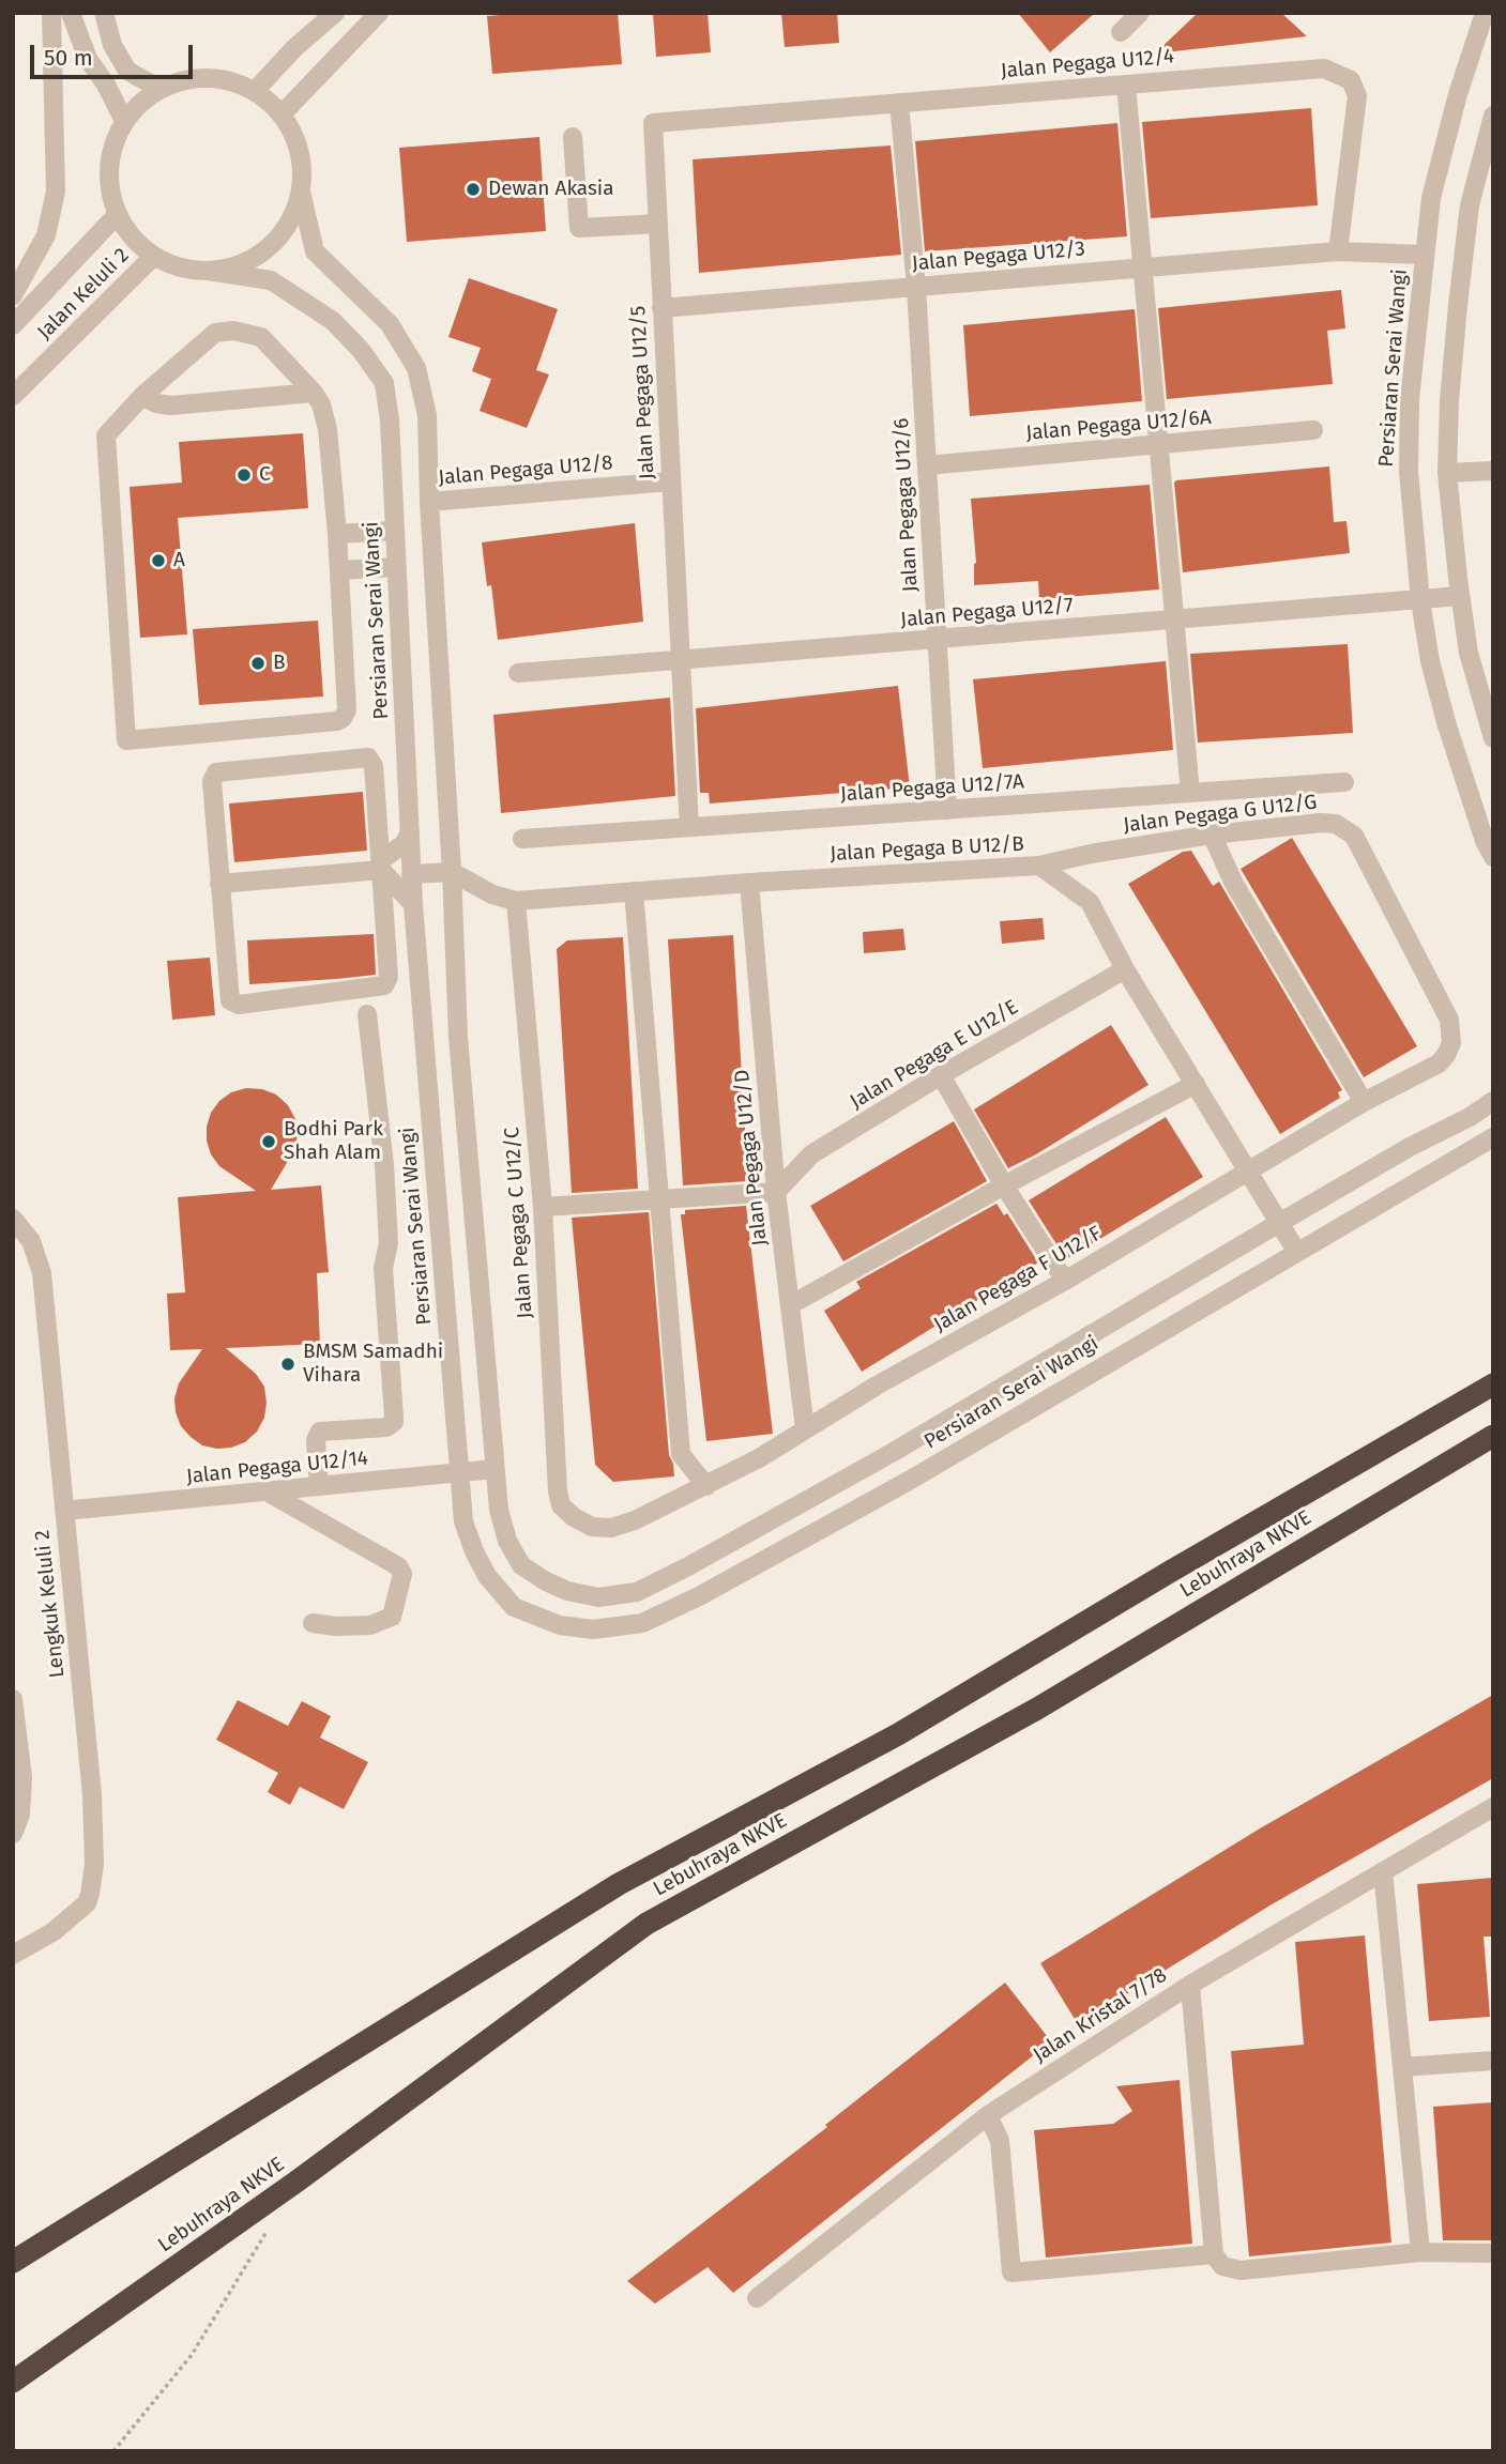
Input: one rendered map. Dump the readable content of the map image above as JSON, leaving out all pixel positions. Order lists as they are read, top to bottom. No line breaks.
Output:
{"streets":{"highway":["Lebuhraya NKVE"],"street":["Jalan Pegaga U12/4","Jalan Pegaga U12/3","Jalan Keluli 2","Persiaran Serai Wangi","Jalan Pegaga U12/5","Jalan Pegaga U12/6A","Jalan Pegaga U12/8","Jalan Pegaga U12/6","Jalan Pegaga U12/7","Jalan Pegaga U12/7A","Jalan Pegaga G U12/G","Jalan Pegaga B U12/B","Jalan Pegaga E U12/E","Jalan Pegaga U12/D","Jalan Pegaga C U12/C","Jalan Pegaga F U12/F","Jalan Pegaga U12/14","Lengkuk Keluli 2","Jalan Kristal 7/78"]},"crossings":[["Jalan Pegaga U12/4","Jalan Pegaga U12/3"],["Jalan Pegaga U12/4","Jalan Pegaga U12/5"],["Jalan Pegaga U12/4","Jalan Pegaga U12/6"],["Jalan Pegaga U12/3","Persiaran Serai Wangi"],["Jalan Pegaga U12/3","Jalan Pegaga U12/5"],["Jalan Pegaga U12/3","Jalan Pegaga U12/6"],["Jalan Keluli 2","Persiaran Serai Wangi"],["Persiaran Serai Wangi","Jalan Pegaga U12/8"],["Persiaran Serai Wangi","Jalan Pegaga U12/7"],["Persiaran Serai Wangi","Jalan Pegaga B U12/B"],["Persiaran Serai Wangi","Jalan Pegaga U12/14"],["Jalan Pegaga U12/5","Jalan Pegaga U12/8"],["Jalan Pegaga U12/5","Jalan Pegaga U12/7"],["Jalan Pegaga U12/5","Jalan Pegaga U12/7A"],["Jalan Pegaga U12/6A","Jalan Pegaga U12/6"],["Jalan Pegaga U12/6","Jalan Pegaga U12/7"],["Jalan Pegaga U12/6","Jalan Pegaga U12/7A"],["Jalan Pegaga G U12/G","Jalan Pegaga B U12/B"],["Jalan Pegaga G U12/G","Jalan Pegaga F U12/F"],["Jalan Pegaga B U12/B","Jalan Pegaga E U12/E"],["Jalan Pegaga B U12/B","Jalan Pegaga U12/D"],["Jalan Pegaga B U12/B","Jalan Pegaga C U12/C"],["Jalan Pegaga B U12/B","Jalan Pegaga F U12/F"],["Jalan Pegaga E U12/E","Jalan Pegaga U12/D"],["Jalan Pegaga U12/D","Jalan Pegaga F U12/F"],["Jalan Pegaga C U12/C","Jalan Pegaga F U12/F"],["Jalan Pegaga U12/14","Lengkuk Keluli 2"]],"places":["Dewan Akasia","C","A","B","Bodhi Park Shah Alam","BMSM Samadhi Vihara"],"scale_bar":"50 m"}
